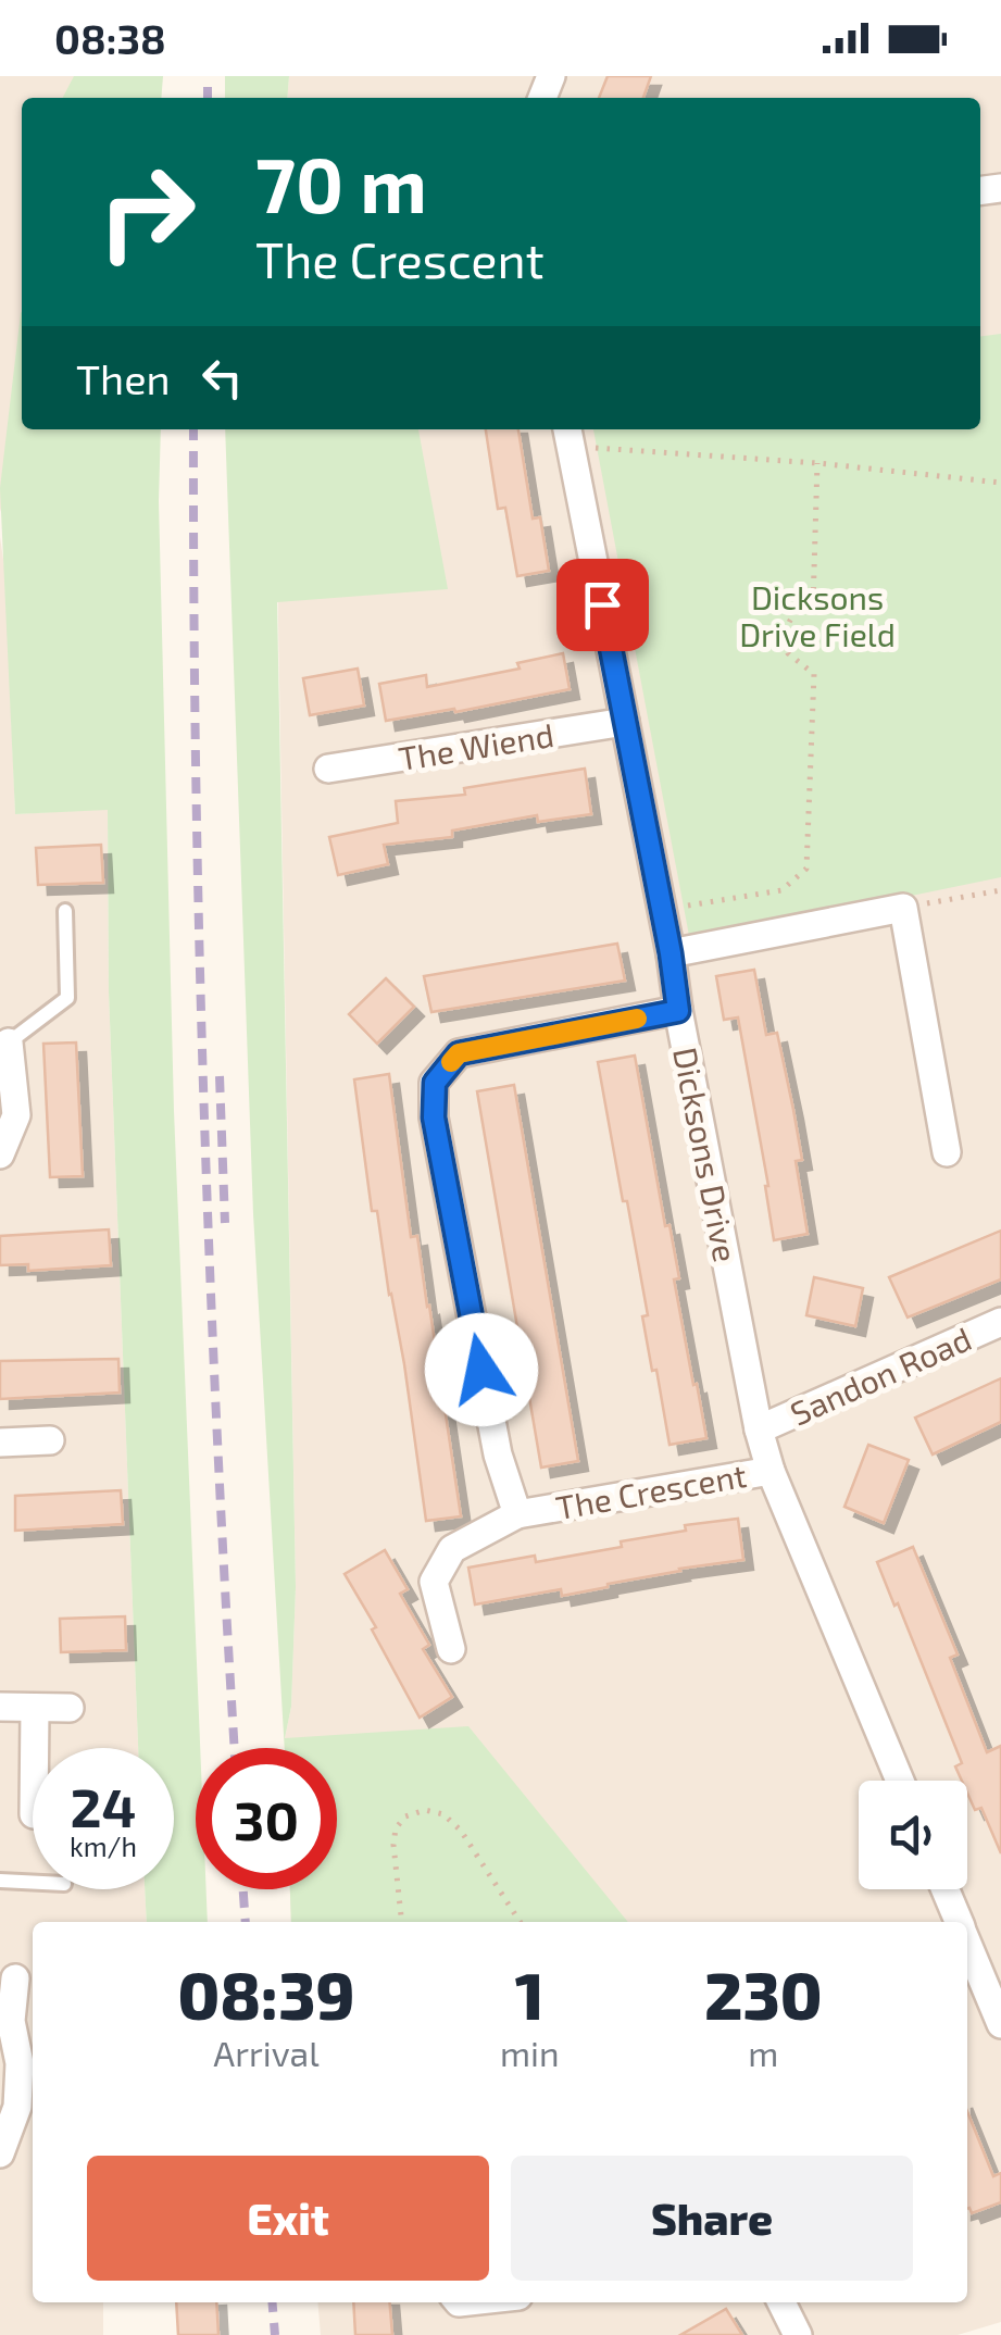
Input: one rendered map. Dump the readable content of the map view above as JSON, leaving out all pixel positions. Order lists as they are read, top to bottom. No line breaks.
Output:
{"streets":{"street":["The Wiend","Dicksons Drive","Sandon Road","The Crescent"]},"crossings":[["The Wiend","Dicksons Drive"],["Dicksons Drive","Sandon Road"],["Dicksons Drive","The Crescent"]],"parks":["Dicksons Drive Field"],"page":{"status":"08:38","turn":["70 m","The Crescent"],"then":"Then","speed":"24 km/h","limit":"30","eta":["08:39","Arrival","1","min","230","m"],"buttons":["Exit","Share"]}}
